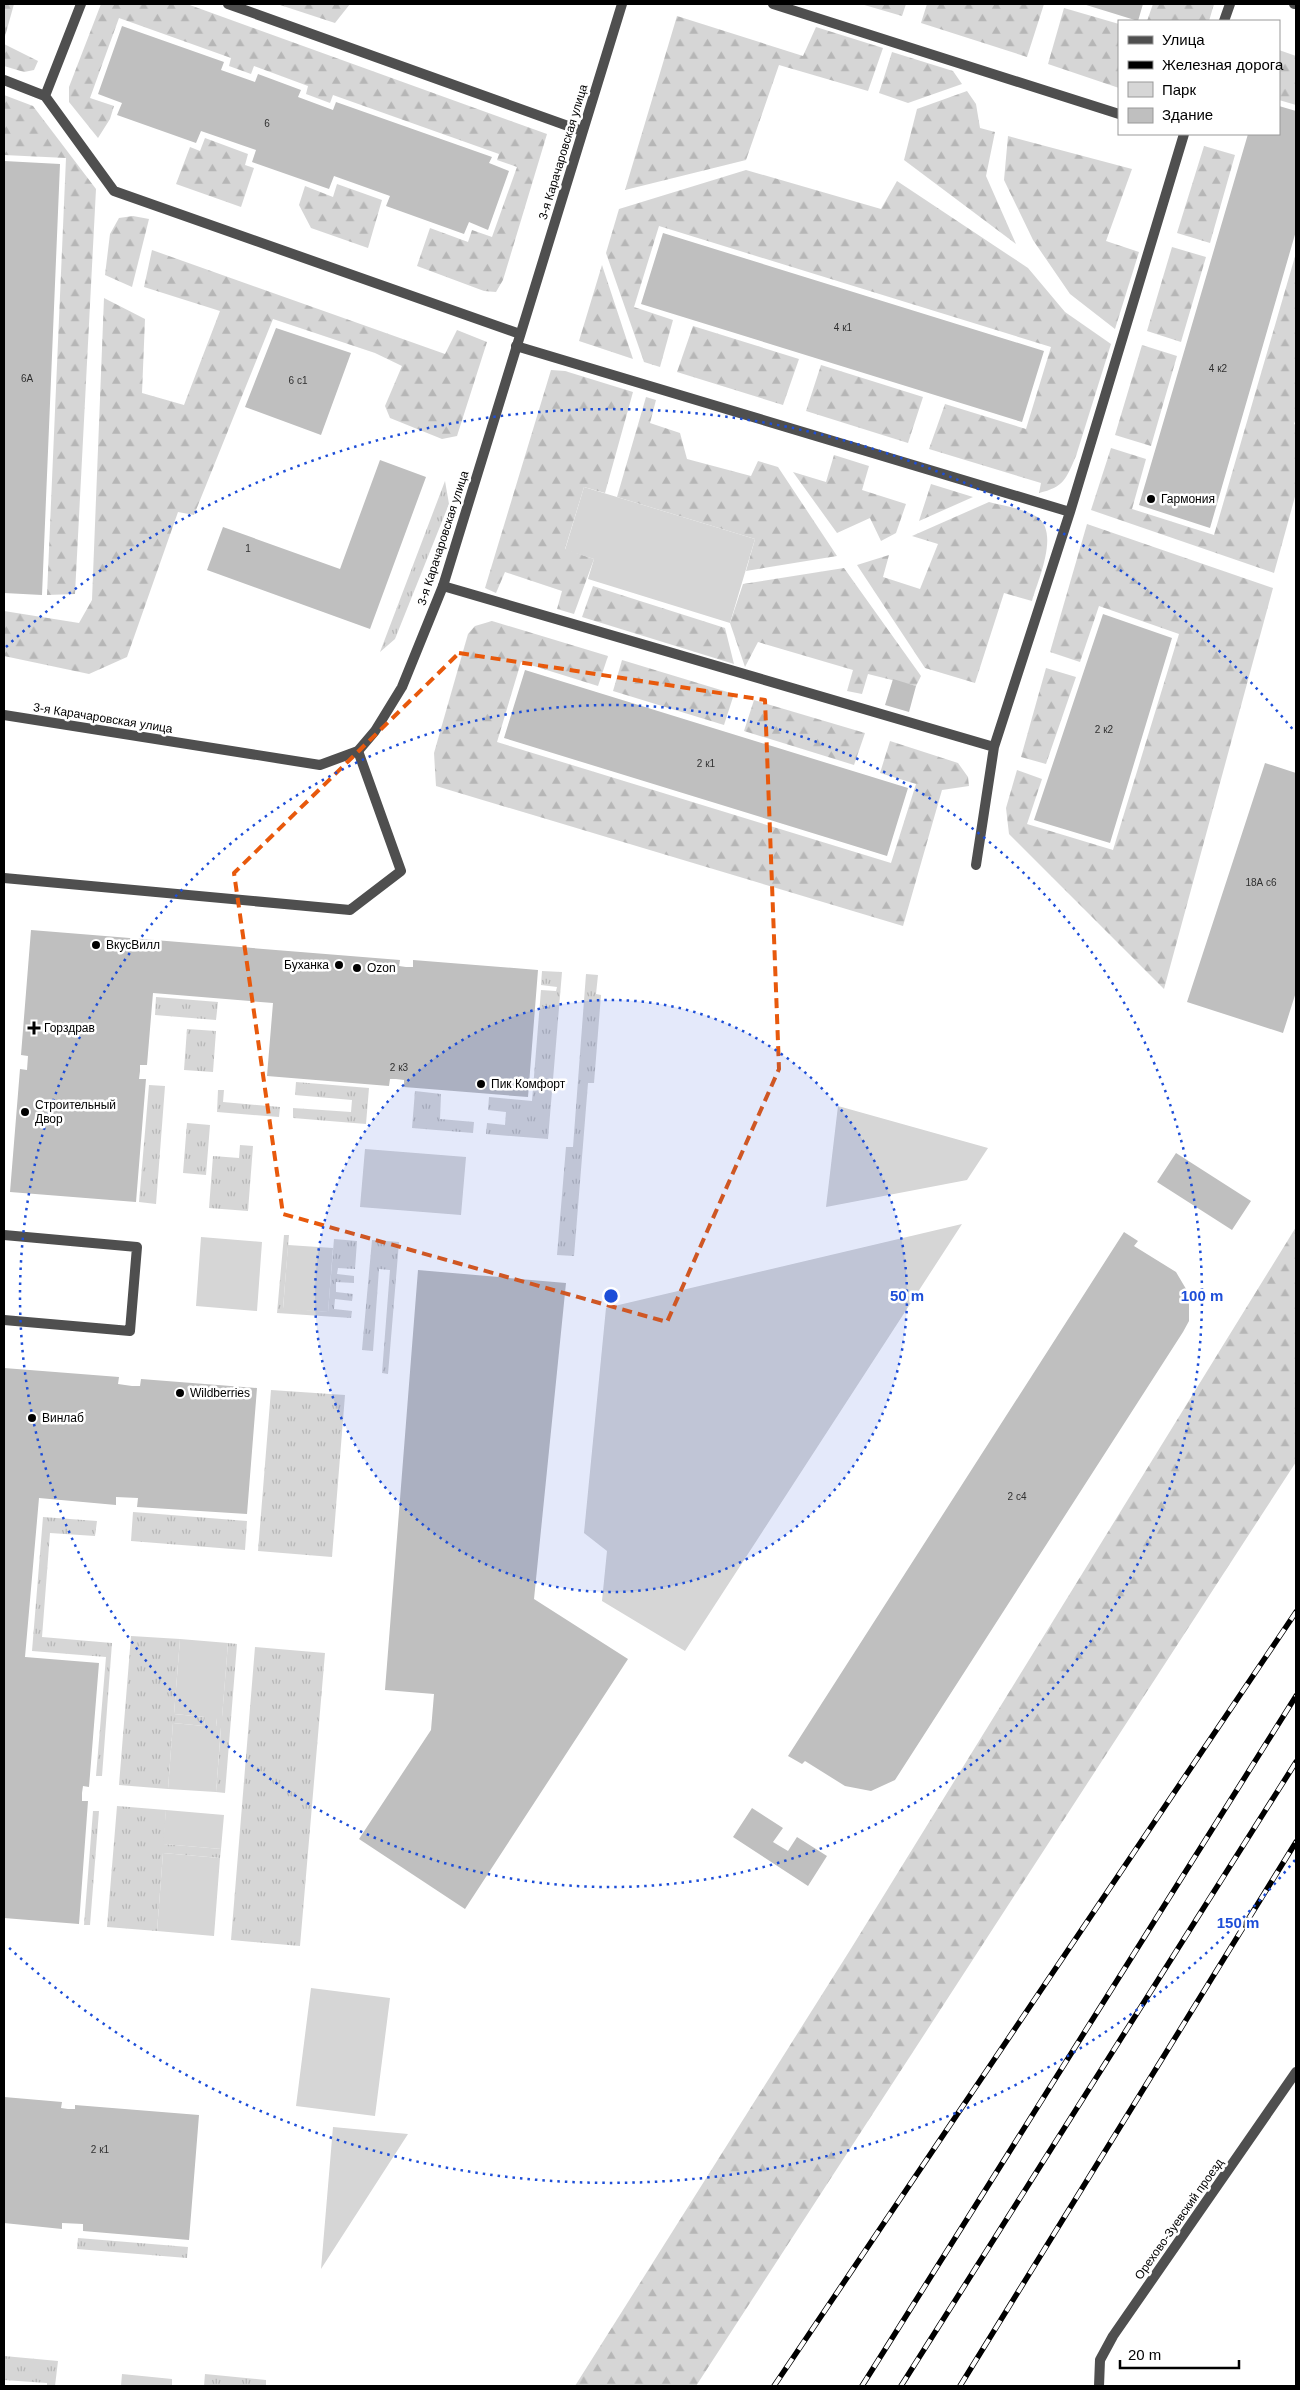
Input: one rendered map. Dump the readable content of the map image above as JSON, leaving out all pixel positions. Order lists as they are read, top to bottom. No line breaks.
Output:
{"streets":{"street":["3-я Карачаровская улица","Орехово-Зуевский проезд"]},"places":{"other":["Гармония","ВкусВилл","Буханка","Ozon","Пик Комфорт","Строительный Двор","Wildberries","Винлаб"],"health":["Горздрав"]},"house_numbers":["6","4 к1","4 к2","6А","6 с1","1","2 к2","2 к1","18А с6","2 к3","2 с4","2 к1"],"legend":["Улица","Железная дорога","Парк","Здание"],"scale_bar":"20 m","rings":["50 m","100 m","150 m"]}
